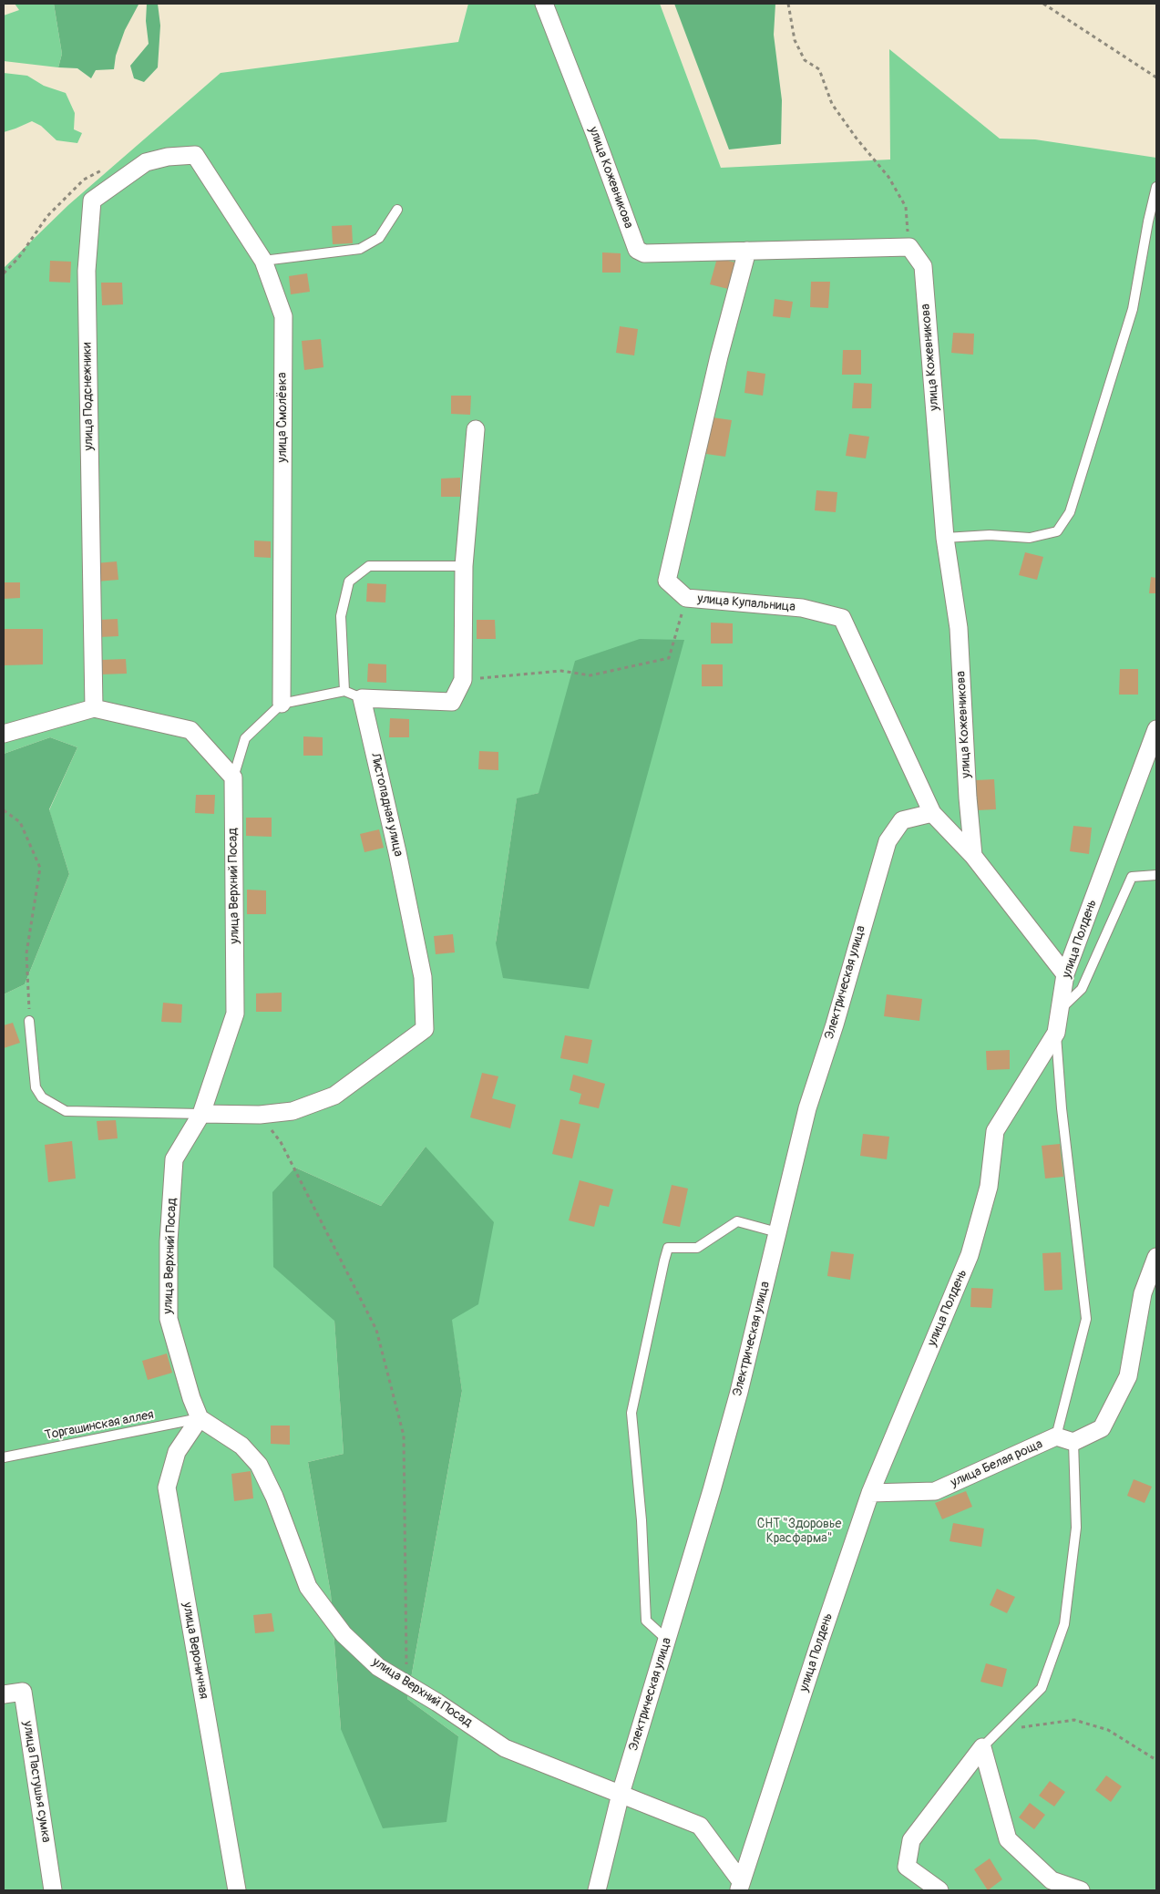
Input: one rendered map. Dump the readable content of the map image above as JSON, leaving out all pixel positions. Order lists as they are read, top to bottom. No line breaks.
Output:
{"streets":{"street":["улица Кожевникова","улица Подснежники","улица Смолёвка","улица Купальница","Листопадная улица","улица Верхний Посад","улица Полдень","Электрическая улица","улица Белая роща","улица Вероничная","улица Пастушья сумка"],"lane":["Торгашинская аллея"]},"crossings":[["улица Кожевникова","улица Купальница"],["улица Подснежники","улица Смолёвка"],["улица Купальница","Электрическая улица"],["Листопадная улица","улица Верхний Посад"],["улица Верхний Посад","улица Полдень"],["улица Верхний Посад","Электрическая улица"],["улица Верхний Посад","Торгашинская аллея"],["улица Верхний Посад","улица Вероничная"],["улица Полдень","улица Белая роща"],["Торгашинская аллея","улица Вероничная"]],"parks":["СНТ \"Здоровье Красфарма\""]}
